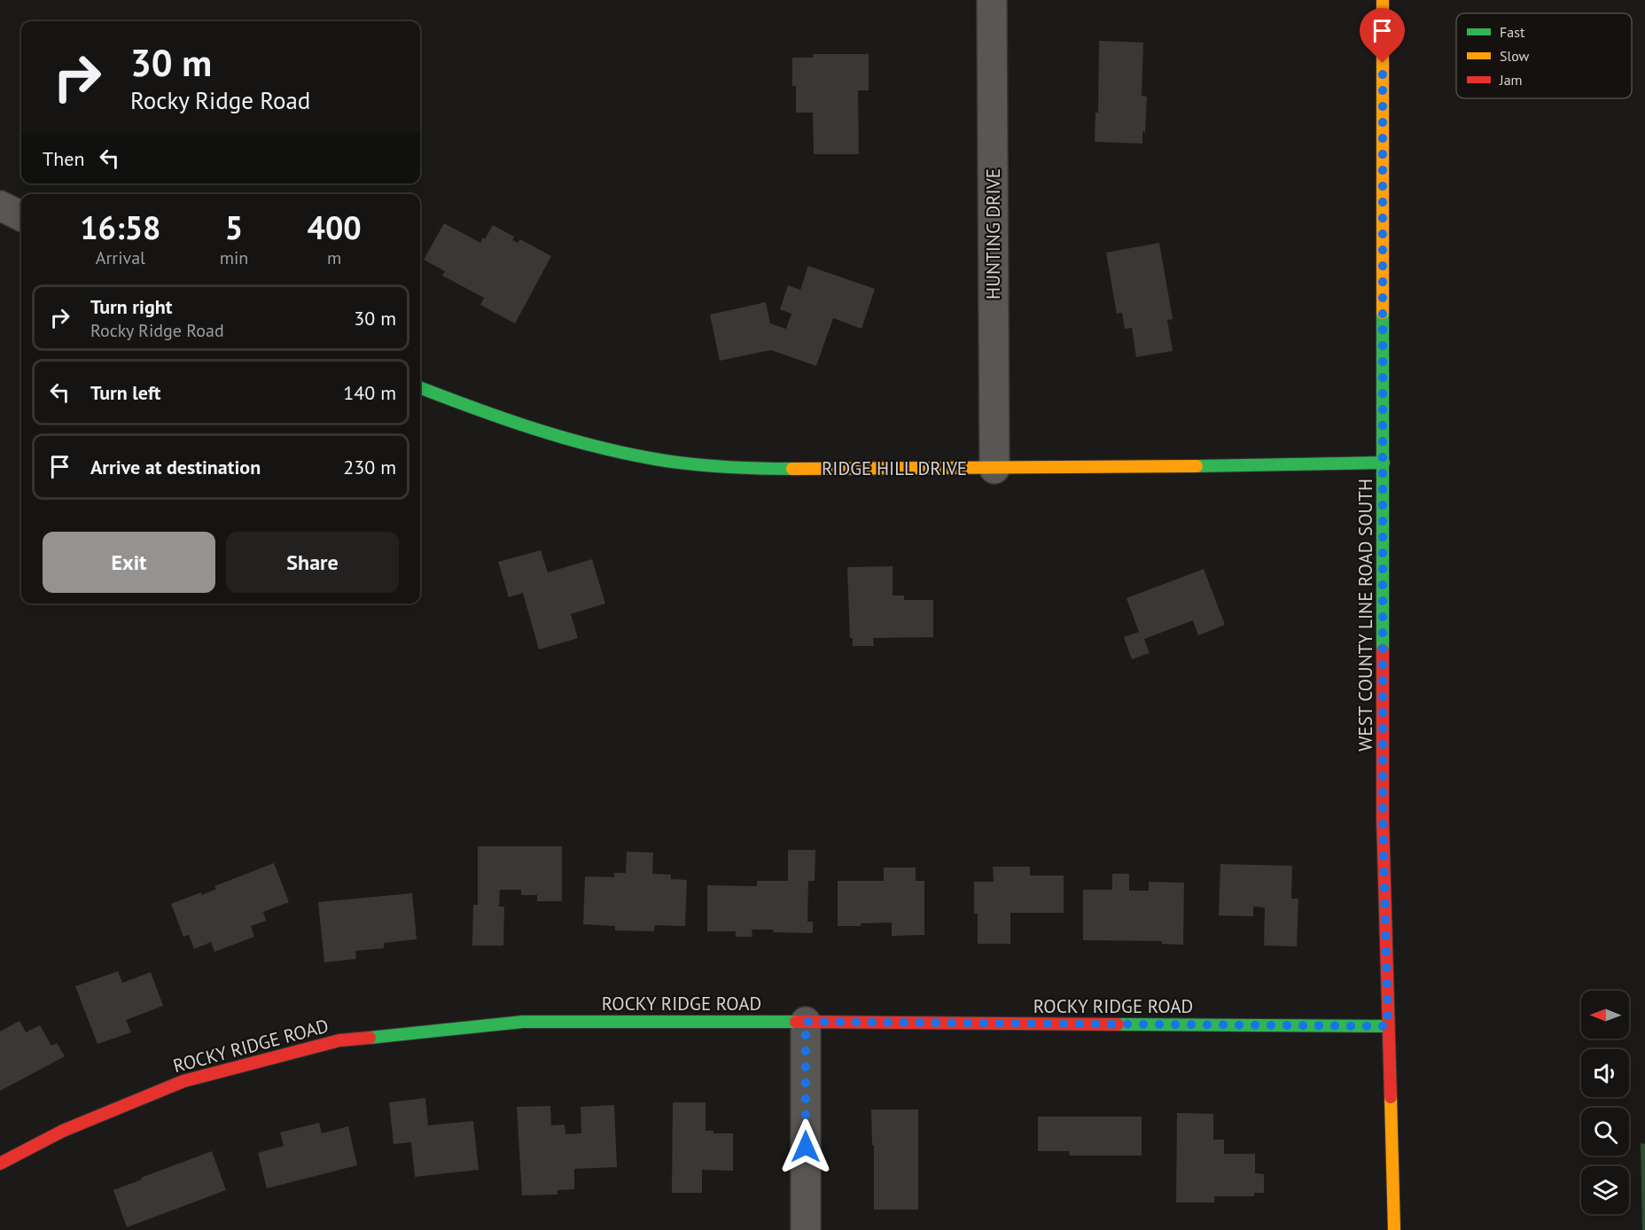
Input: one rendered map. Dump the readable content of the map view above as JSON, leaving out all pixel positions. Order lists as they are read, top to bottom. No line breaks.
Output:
{"streets":{"street":["HUNTING DRIVE","RIDGE HILL DRIVE","WEST COUNTY LINE ROAD SOUTH","ROCKY RIDGE ROAD"]},"crossings":[["HUNTING DRIVE","RIDGE HILL DRIVE"],["RIDGE HILL DRIVE","WEST COUNTY LINE ROAD SOUTH"],["WEST COUNTY LINE ROAD SOUTH","ROCKY RIDGE ROAD"]],"legend":["Fast","Slow","Jam"],"north":"left","page":{"turn":["30 m","Rocky Ridge Road"],"then":"Then","eta":["16:58","Arrival","5","min","400","m"],"list":[{"name":"Turn right","note":"Rocky Ridge Road","value":"30 m"},{"name":"Turn left","value":"140 m"},{"name":"Arrive at destination","value":"230 m"}],"buttons":["Exit","Share"]}}
